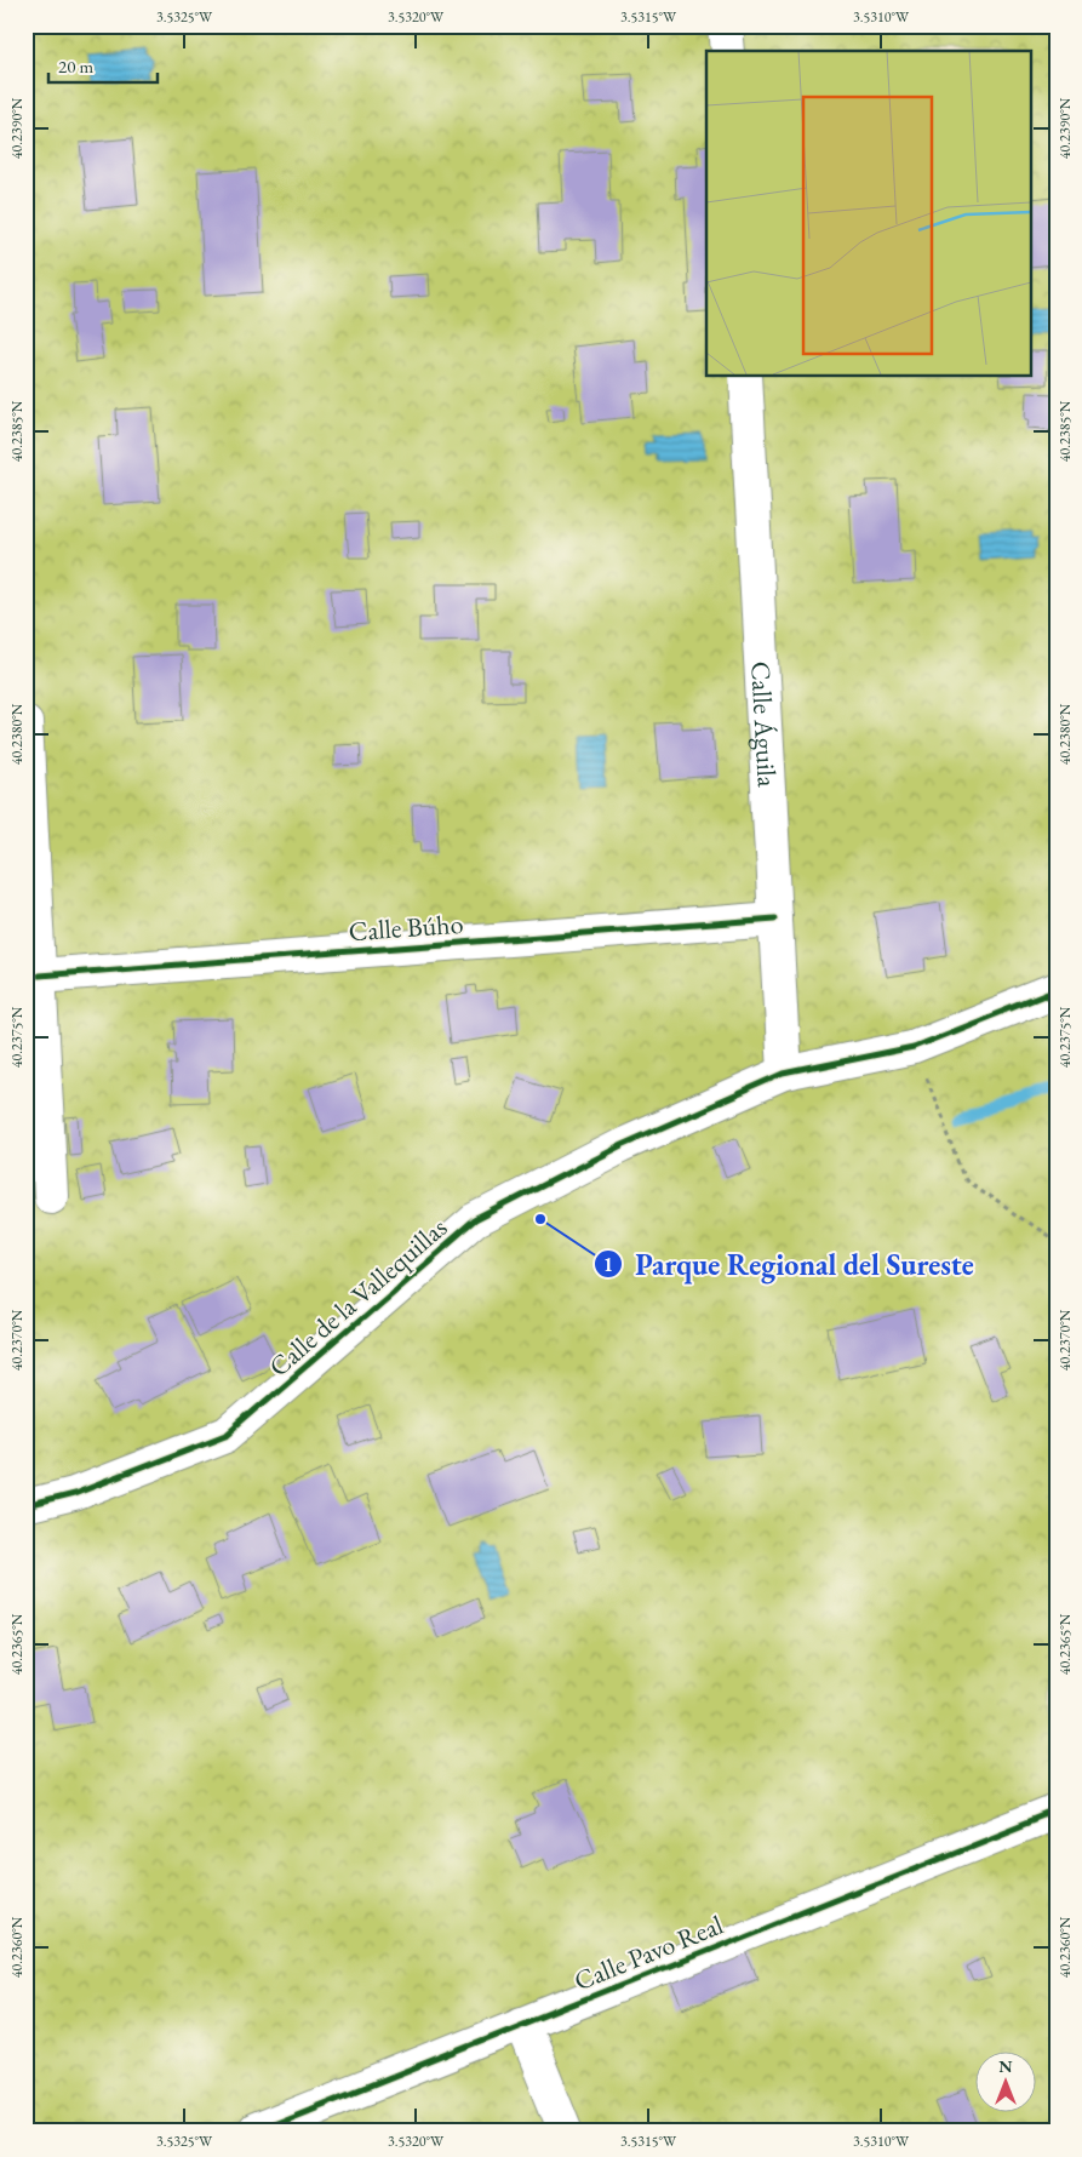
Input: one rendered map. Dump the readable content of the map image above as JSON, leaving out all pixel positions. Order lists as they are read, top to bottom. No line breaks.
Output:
{"streets":{"street":["Calle Águila","Calle Búho","Calle de la Vallequillas","Calle Pavo Real"]},"crossings":[["Calle Águila","Calle Búho"],["Calle Águila","Calle de la Vallequillas"]],"places":["Parque Regional del Sureste"],"scale_bar":"20 m","north":"top","coordinates":["3.5325°W","3.5320°W","3.5315°W","3.5310°W","40.2390°N","40.2385°N","40.2380°N","40.2375°N","40.2370°N","40.2365°N","40.2360°N"]}
